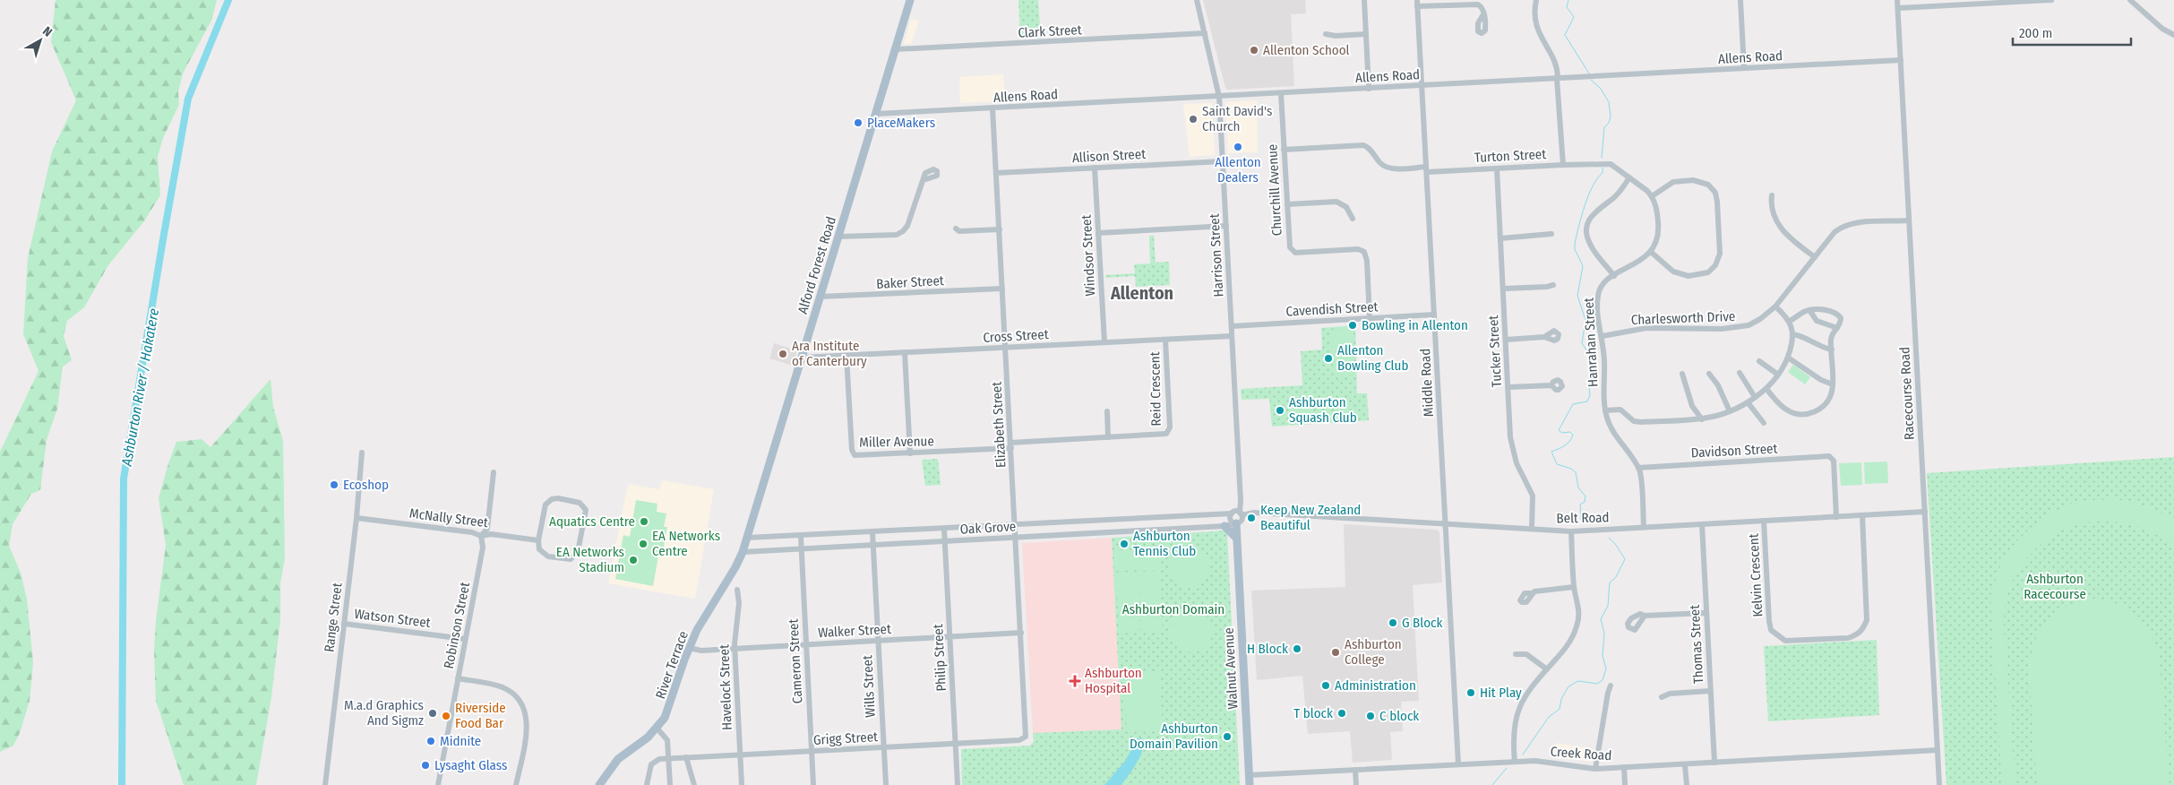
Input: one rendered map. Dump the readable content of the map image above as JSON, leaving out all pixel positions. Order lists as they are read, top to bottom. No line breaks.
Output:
{"streets":{"main road":["Alford Forest Road","River Terrace","Walnut Avenue"],"street":["Clark Street","Allens Road","Allison Street","Turton Street","Churchill Avenue","Windsor Street","Harrison Street","Baker Street","Cavendish Street","Charlesworth Drive","Cross Street","Hanrahan Street","Tucker Street","Middle Road","Reid Crescent","Racecourse Road","Elizabeth Street","Miller Avenue","Davidson Street","McNally Street","Belt Road","Oak Grove","Kelvin Crescent","Range Street","Watson Street","Robinson Street","Walker Street","Thomas Street","Philip Street","Cameron Street","Wills Street","Havelock Street","Grigg Street","Creek Road"]},"crossings":[["Clark Street","Harrison Street"],["Clark Street","Alford Forest Road"],["Allens Road","Turton Street"],["Allens Road","Churchill Avenue"],["Allens Road","Harrison Street"],["Allens Road","Alford Forest Road"],["Allens Road","Middle Road"],["Allens Road","Racecourse Road"],["Allens Road","Elizabeth Street"],["Allison Street","Windsor Street"],["Allison Street","Harrison Street"],["Allison Street","Elizabeth Street"],["Turton Street","Churchill Avenue"],["Turton Street","Tucker Street"],["Turton Street","Middle Road"],["Churchill Avenue","Cavendish Street"],["Windsor Street","Cross Street"],["Harrison Street","Cavendish Street"],["Harrison Street","Cross Street"],["Harrison Street","Belt Road"],["Harrison Street","Oak Grove"],["Harrison Street","Walnut Avenue"],["Alford Forest Road","Baker Street"],["Alford Forest Road","Cross Street"],["Alford Forest Road","Oak Grove"],["Alford Forest Road","River Terrace"],["Baker Street","Elizabeth Street"],["Cavendish Street","Middle Road"],["Charlesworth Drive","Hanrahan Street"],["Charlesworth Drive","Racecourse Road"],["Cross Street","Reid Crescent"],["Cross Street","Elizabeth Street"],["Cross Street","Miller Avenue"],["Hanrahan Street","Davidson Street"],["Hanrahan Street","Belt Road"],["Tucker Street","Belt Road"],["Middle Road","Belt Road"],["Middle Road","Creek Road"],["Reid Crescent","Elizabeth Street"],["Reid Crescent","Miller Avenue"],["Racecourse Road","Belt Road"],["Racecourse Road","Creek Road"],["Elizabeth Street","Miller Avenue"],["Elizabeth Street","Oak Grove"],["Elizabeth Street","Walker Street"],["Elizabeth Street","Grigg Street"],["Davidson Street","Belt Road"],["McNally Street","Range Street"],["McNally Street","Robinson Street"],["Belt Road","Oak Grove"],["Belt Road","Kelvin Crescent"],["Belt Road","Thomas Street"],["Belt Road","Walnut Avenue"],["Oak Grove","Philip Street"],["Oak Grove","Cameron Street"],["Oak Grove","River Terrace"],["Oak Grove","Walnut Avenue"],["Oak Grove","Wills Street"],["Range Street","Watson Street"],["Watson Street","Robinson Street"],["Walker Street","Philip Street"],["Walker Street","Cameron Street"],["Walker Street","River Terrace"],["Walker Street","Wills Street"],["Walker Street","Havelock Street"],["Thomas Street","Creek Road"],["Philip Street","Grigg Street"],["Cameron Street","Grigg Street"],["Walnut Avenue","Creek Road"],["Wills Street","Grigg Street"],["Havelock Street","Grigg Street"]],"districts":["Allenton"],"water":["Ashburton River / Hakatere"],"parks":["Ashburton Racecourse","Ashburton Domain"],"places":{"other":["Allenton School","Saint David's Church","PlaceMakers","Allenton Dealers","Bowling in Allenton","Ara Institute of Canterbury","Allenton Bowling Club","Ashburton Squash Club","Ecoshop","Keep New Zealand Beautiful","Aquatics Centre","EA Networks Centre","Ashburton Tennis Club","EA Networks Stadium","G Block","H Block","Ashburton College","Administration","Hit Play","M.a.d Graphics And Sigmz","T block","Riverside Food Bar","C block","Ashburton Domain Pavilion","Midnite","Lysaght Glass"],"health":["Ashburton Hospital"]},"scale_bar":"200 m","north":"top right"}
